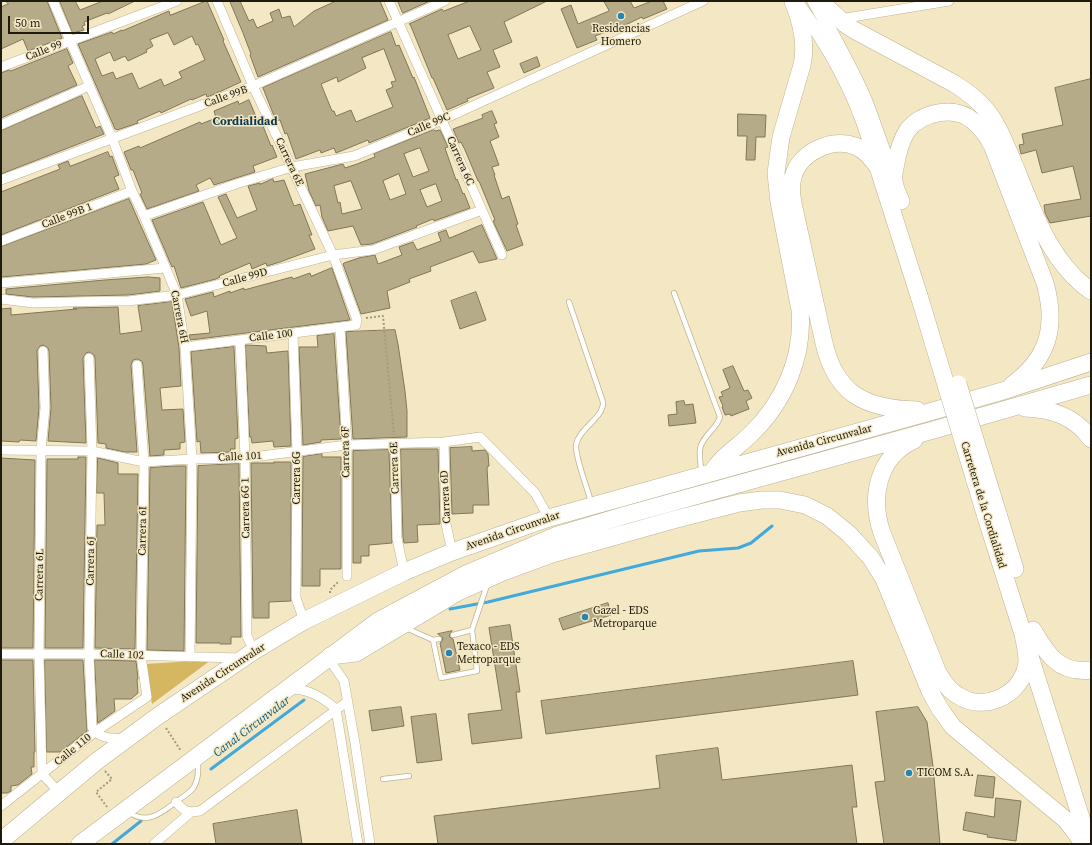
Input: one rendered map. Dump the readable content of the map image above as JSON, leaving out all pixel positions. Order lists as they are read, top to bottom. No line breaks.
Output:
{"streets":{"highway":["Avenida Circunvalar","Carretera de la Cordialidad"],"street":["Calle 99","Calle 99B","Calle 99C","Carrera 6C","Carrera 6E","Calle 99B 1","Calle 99D","Carrera 6H","Calle 100","Carrera 6F","Calle 101","Carrera 6G","Carrera 6D","Carrera 6G 1","Carrera 6I","Carrera 6J","Carrera 6L","Calle 102","Calle 110"]},"crossings":[["Calle 99","Carrera 6H"],["Calle 99B","Carrera 6C"],["Calle 99B","Carrera 6E"],["Calle 99B","Carrera 6H"],["Calle 99C","Carrera 6C"],["Calle 99C","Carrera 6E"],["Calle 99C","Carrera 6H"],["Carrera 6C","Calle 99D"],["Carrera 6E","Calle 99D"],["Carrera 6E","Calle 100"],["Carrera 6E","Avenida Circunvalar"],["Carrera 6E","Calle 101"],["Calle 99B 1","Carrera 6H"],["Calle 99D","Carrera 6H"],["Carrera 6H","Calle 100"],["Carrera 6H","Calle 101"],["Carrera 6H","Calle 102"],["Calle 100","Carrera 6F"],["Calle 100","Carrera 6G"],["Calle 100","Carrera 6G 1"],["Avenida Circunvalar","Calle 101"],["Avenida Circunvalar","Carrera 6G"],["Avenida Circunvalar","Carrera 6D"],["Avenida Circunvalar","Carrera 6G 1"],["Avenida Circunvalar","Calle 102"],["Carrera 6F","Calle 101"],["Calle 101","Carrera 6G"],["Calle 101","Carrera 6D"],["Calle 101","Carrera 6G 1"],["Calle 101","Carrera 6I"],["Calle 101","Carrera 6J"],["Calle 101","Carrera 6L"],["Carrera 6G 1","Calle 102"],["Carrera 6I","Calle 102"],["Carrera 6I","Calle 110"],["Carrera 6J","Calle 102"],["Carrera 6J","Calle 110"],["Carrera 6L","Calle 102"],["Carrera 6L","Calle 110"]],"districts":["Cordialidad"],"water":["Canal Circunvalar"],"places":["Residencias Homero","Gazel - EDS Metroparque","Texaco - EDS Metroparque","TICOM S.A."],"scale_bar":"50 m"}
